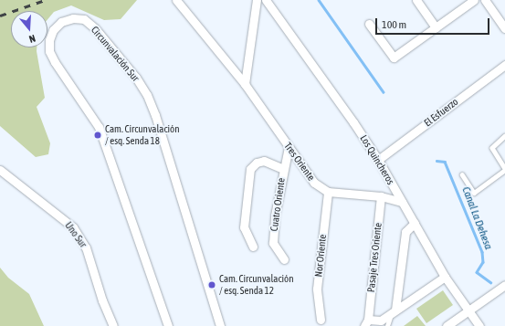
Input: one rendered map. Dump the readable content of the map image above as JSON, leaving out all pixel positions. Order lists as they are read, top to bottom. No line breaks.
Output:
{"streets":{"street":["Circunvalación Sur","El Esfuerzo","Los Quincheros","Tres Oriente","Cuatro Oriente","Uno Sur","Nor Oriente","Pasaje Tres Oriente"]},"crossings":[["El Esfuerzo","Los Quincheros"],["Tres Oriente","Cuatro Oriente"],["Tres Oriente","Nor Oriente"]],"water":["Canal La Dehesa"],"places":["Cam. Circunvalación / esq. Senda 18","Cam. Circunvalación / esq. Senda 12"],"scale_bar":"100 m","north":"bottom"}
